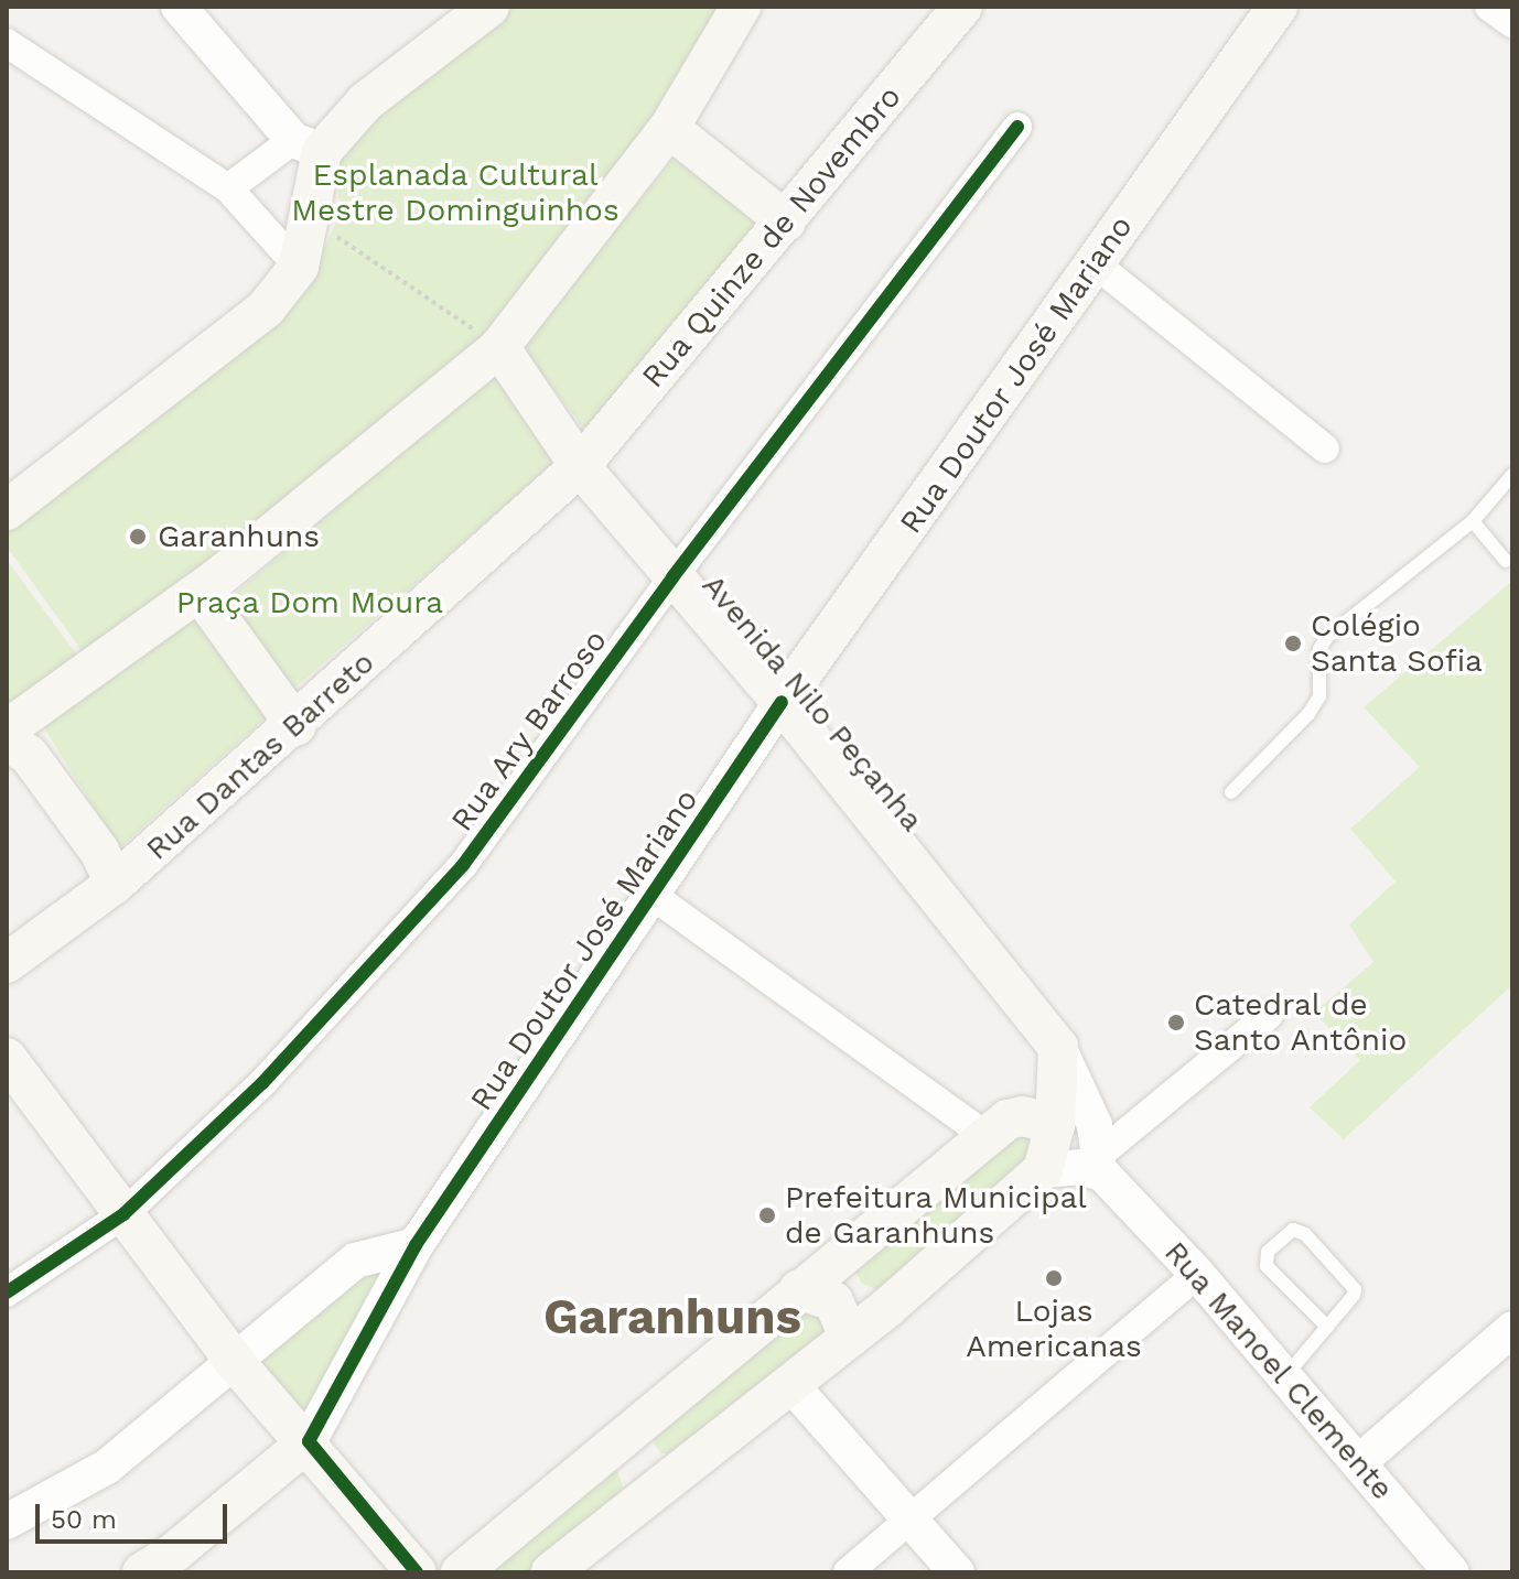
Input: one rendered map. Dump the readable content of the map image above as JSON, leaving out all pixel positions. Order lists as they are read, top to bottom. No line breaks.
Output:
{"streets":{"main road":["Rua Quinze de Novembro","Rua Doutor José Mariano","Avenida Nilo Peçanha","Rua Dantas Barreto"],"street":["Rua Ary Barroso","Rua Manoel Clemente"]},"crossings":[["Rua Quinze de Novembro","Avenida Nilo Peçanha"],["Rua Quinze de Novembro","Rua Dantas Barreto"],["Rua Doutor José Mariano","Avenida Nilo Peçanha"],["Avenida Nilo Peçanha","Rua Ary Barroso"],["Avenida Nilo Peçanha","Rua Dantas Barreto"]],"districts":["Garanhuns"],"parks":["Esplanada Cultural Mestre Dominguinhos","Praça Dom Moura"],"places":["Garanhuns","Colégio Santa Sofia","Catedral de Santo Antônio","Prefeitura Municipal de Garanhuns","Lojas Americanas"],"scale_bar":"50 m"}
